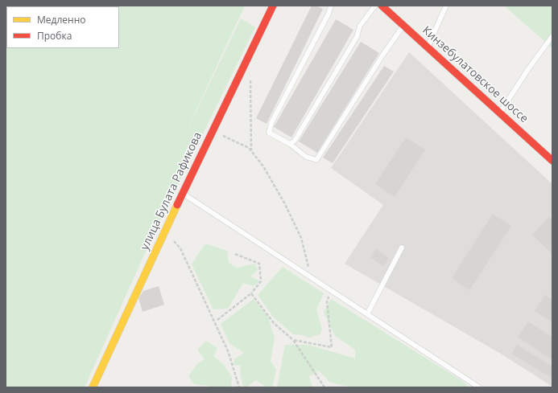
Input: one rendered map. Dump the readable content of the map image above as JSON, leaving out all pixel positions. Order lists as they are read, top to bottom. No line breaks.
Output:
{"streets":{"street":["Кинзебулатовское шоссе","улица Булата Рафикова"]},"legend":["Медленно","Пробка"]}
